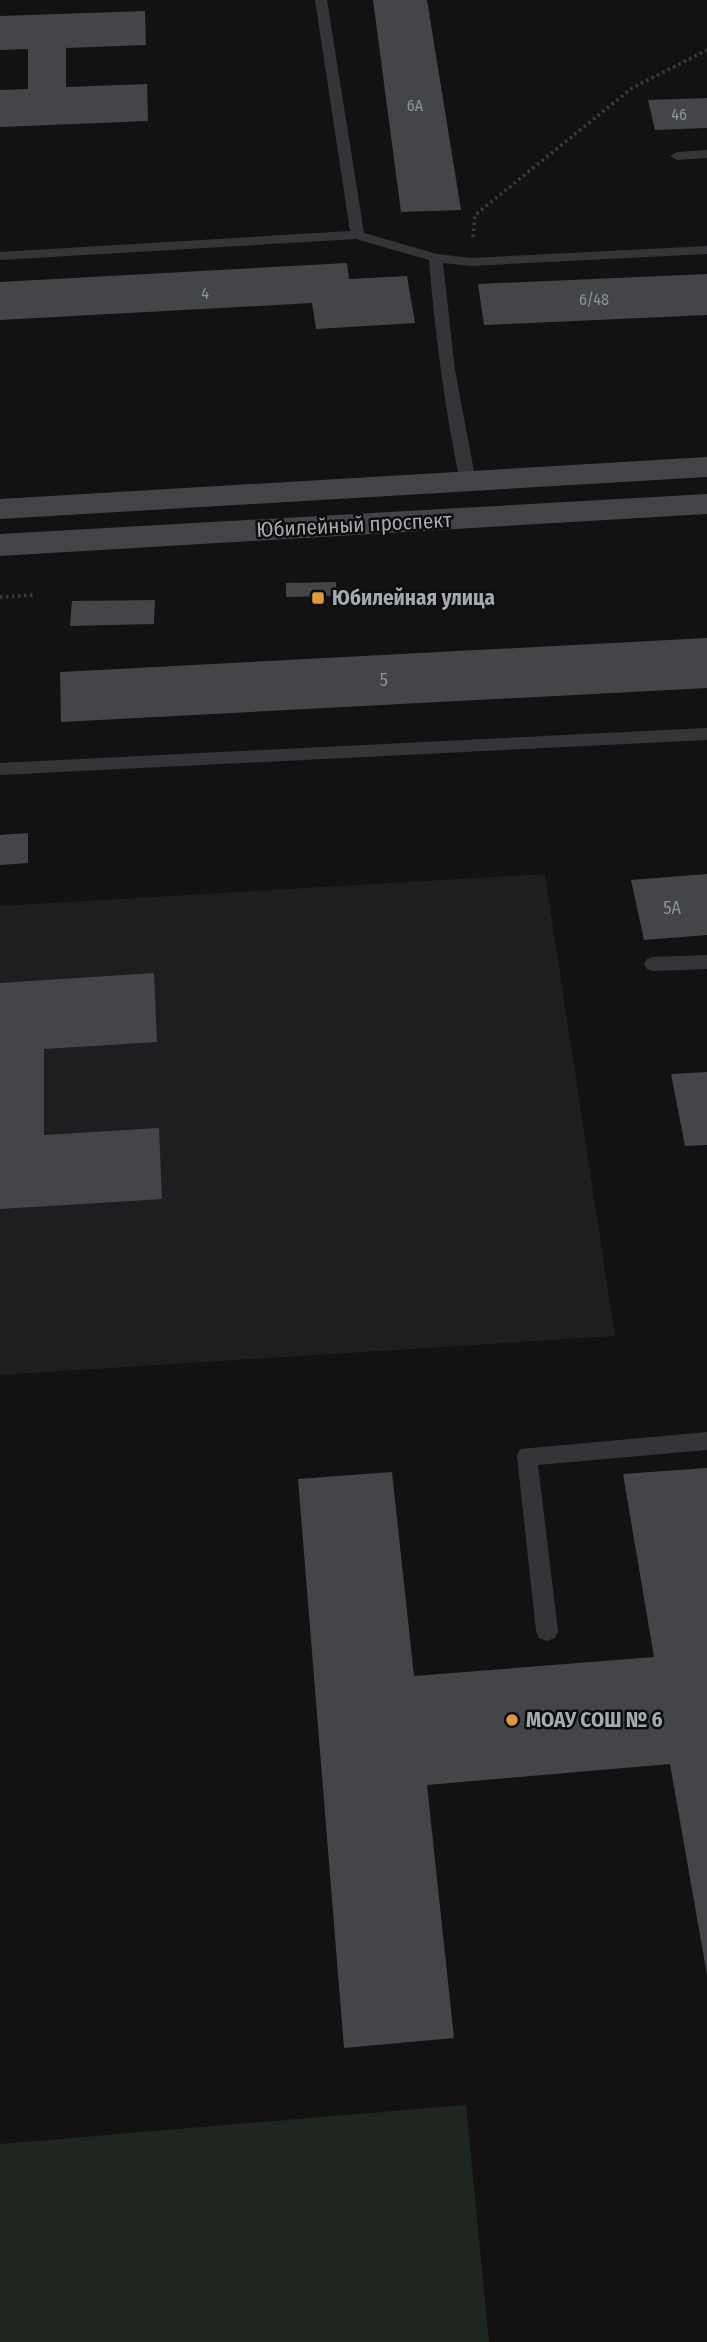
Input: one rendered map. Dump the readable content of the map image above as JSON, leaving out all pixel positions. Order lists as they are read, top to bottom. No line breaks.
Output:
{"streets":{"main road":["Юбилейный проспект"]},"places":{"transit":["Юбилейная улица"],"other":["МОАУ СОШ № 6"]},"house_numbers":["6А","46","4","6/48","5","5А"]}
